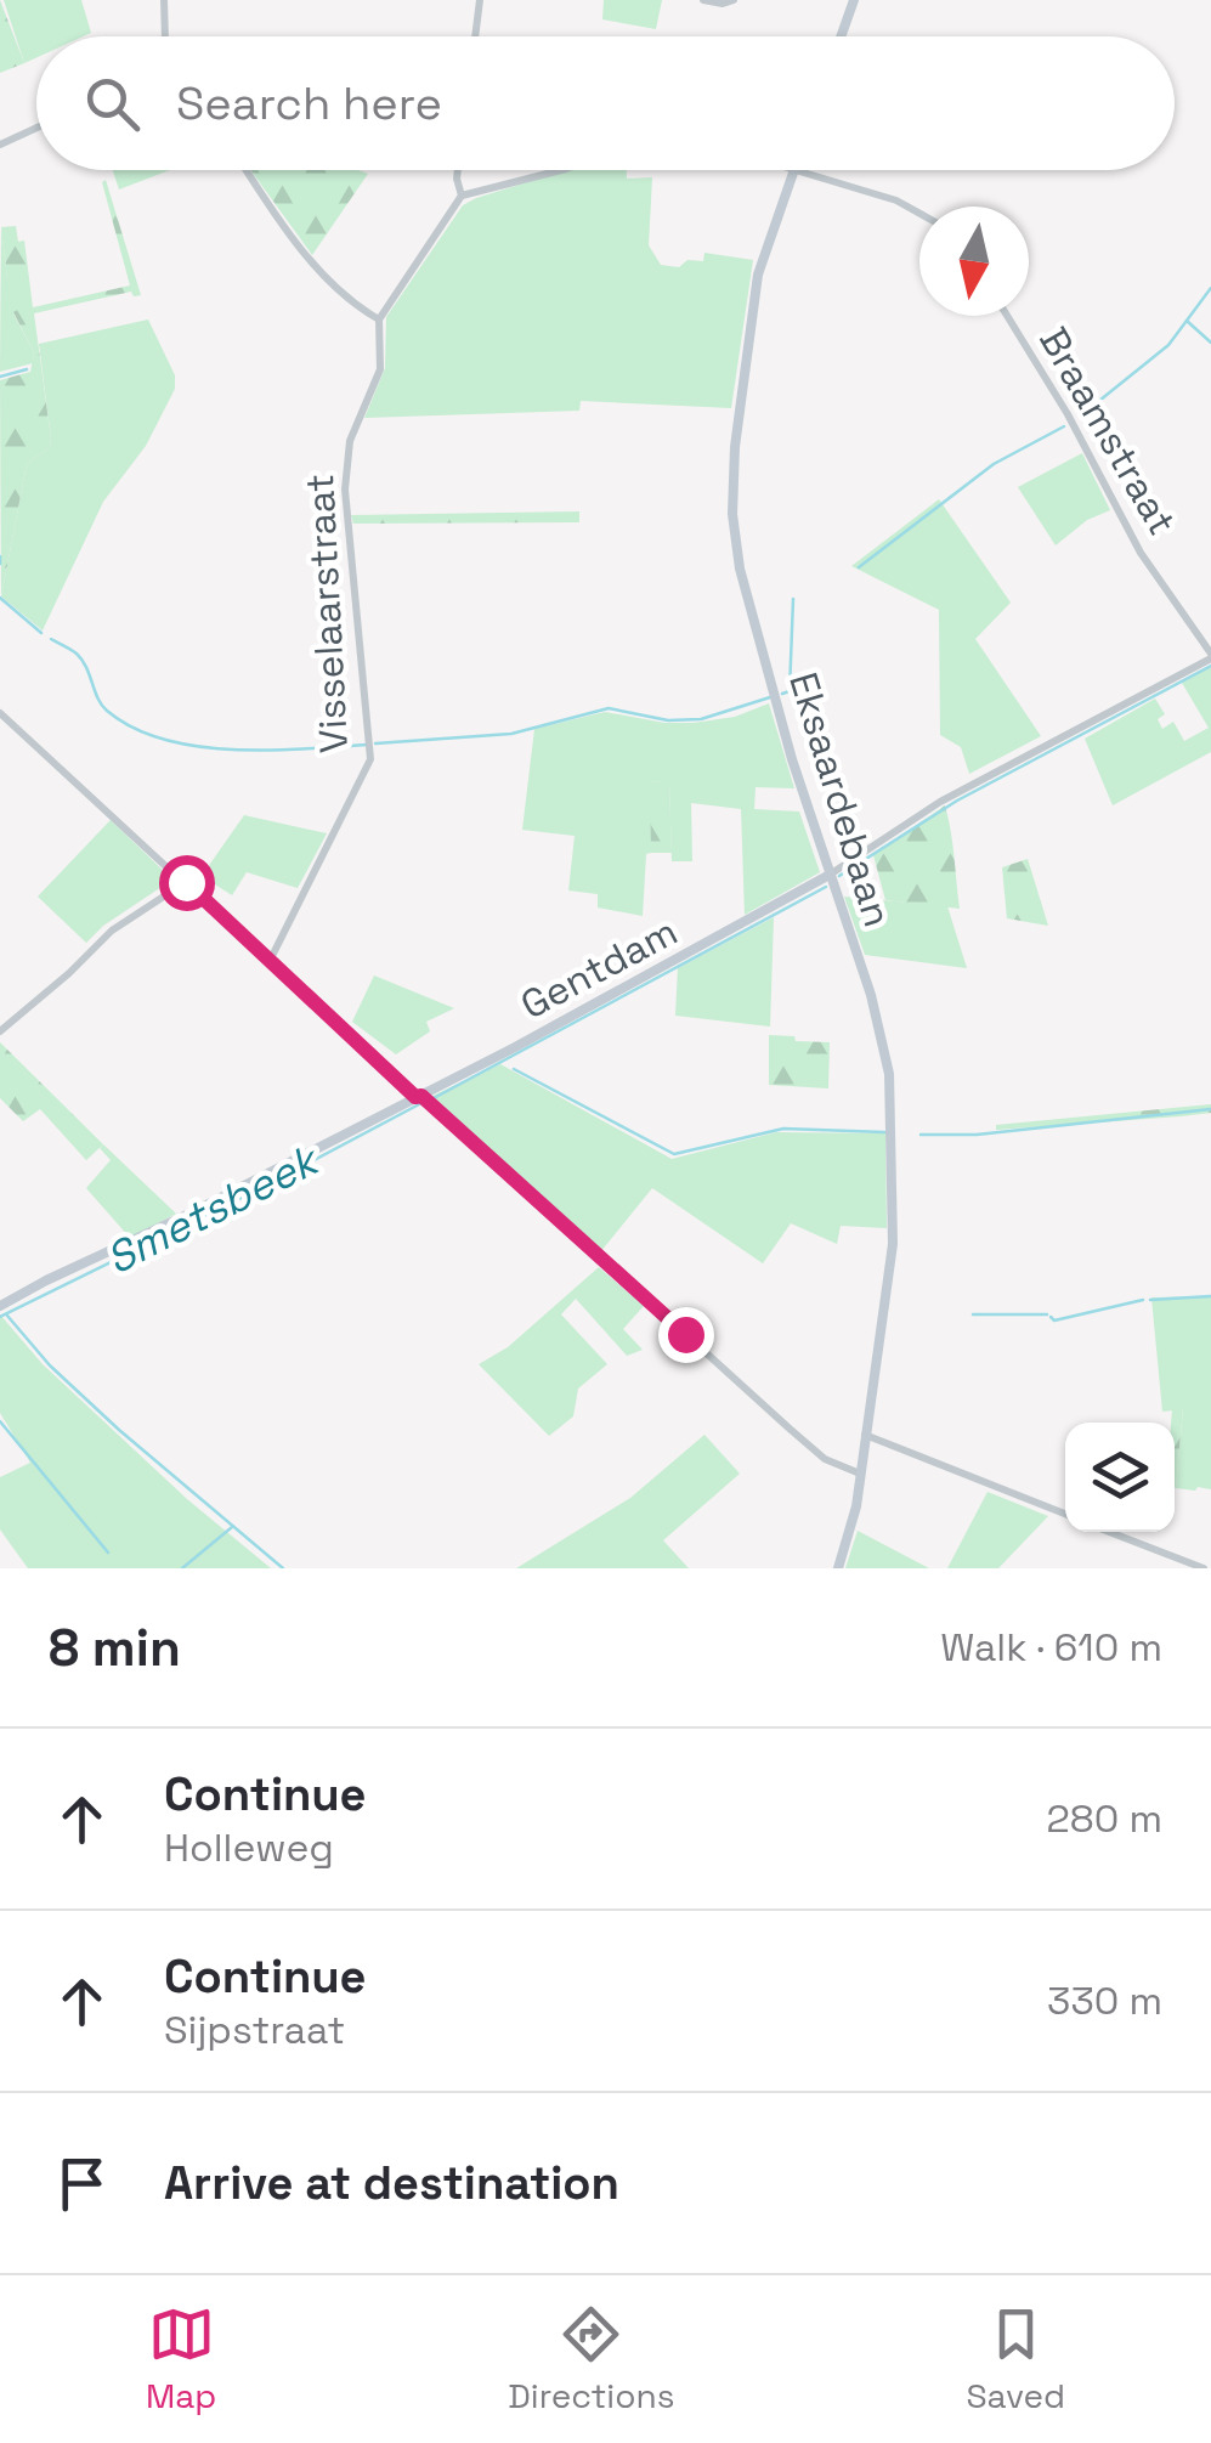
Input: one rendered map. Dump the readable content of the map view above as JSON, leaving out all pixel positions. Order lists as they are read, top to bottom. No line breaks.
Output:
{"streets":{"main road":["Eksaardebaan","Gentdam"],"street":["Braamstraat","Visselaarstraat"]},"crossings":[["Braamstraat","Gentdam"],["Eksaardebaan","Gentdam"]],"water":["Smetsbeek"],"north":"bottom","page":{"search":"Search here","heading":["8 min","Walk · 610 m"],"list":[["Continue","Holleweg","280 m"],["Continue","Sijpstraat","330 m"],"Arrive at destination"],"nav":["Map","Directions","Saved"]}}
